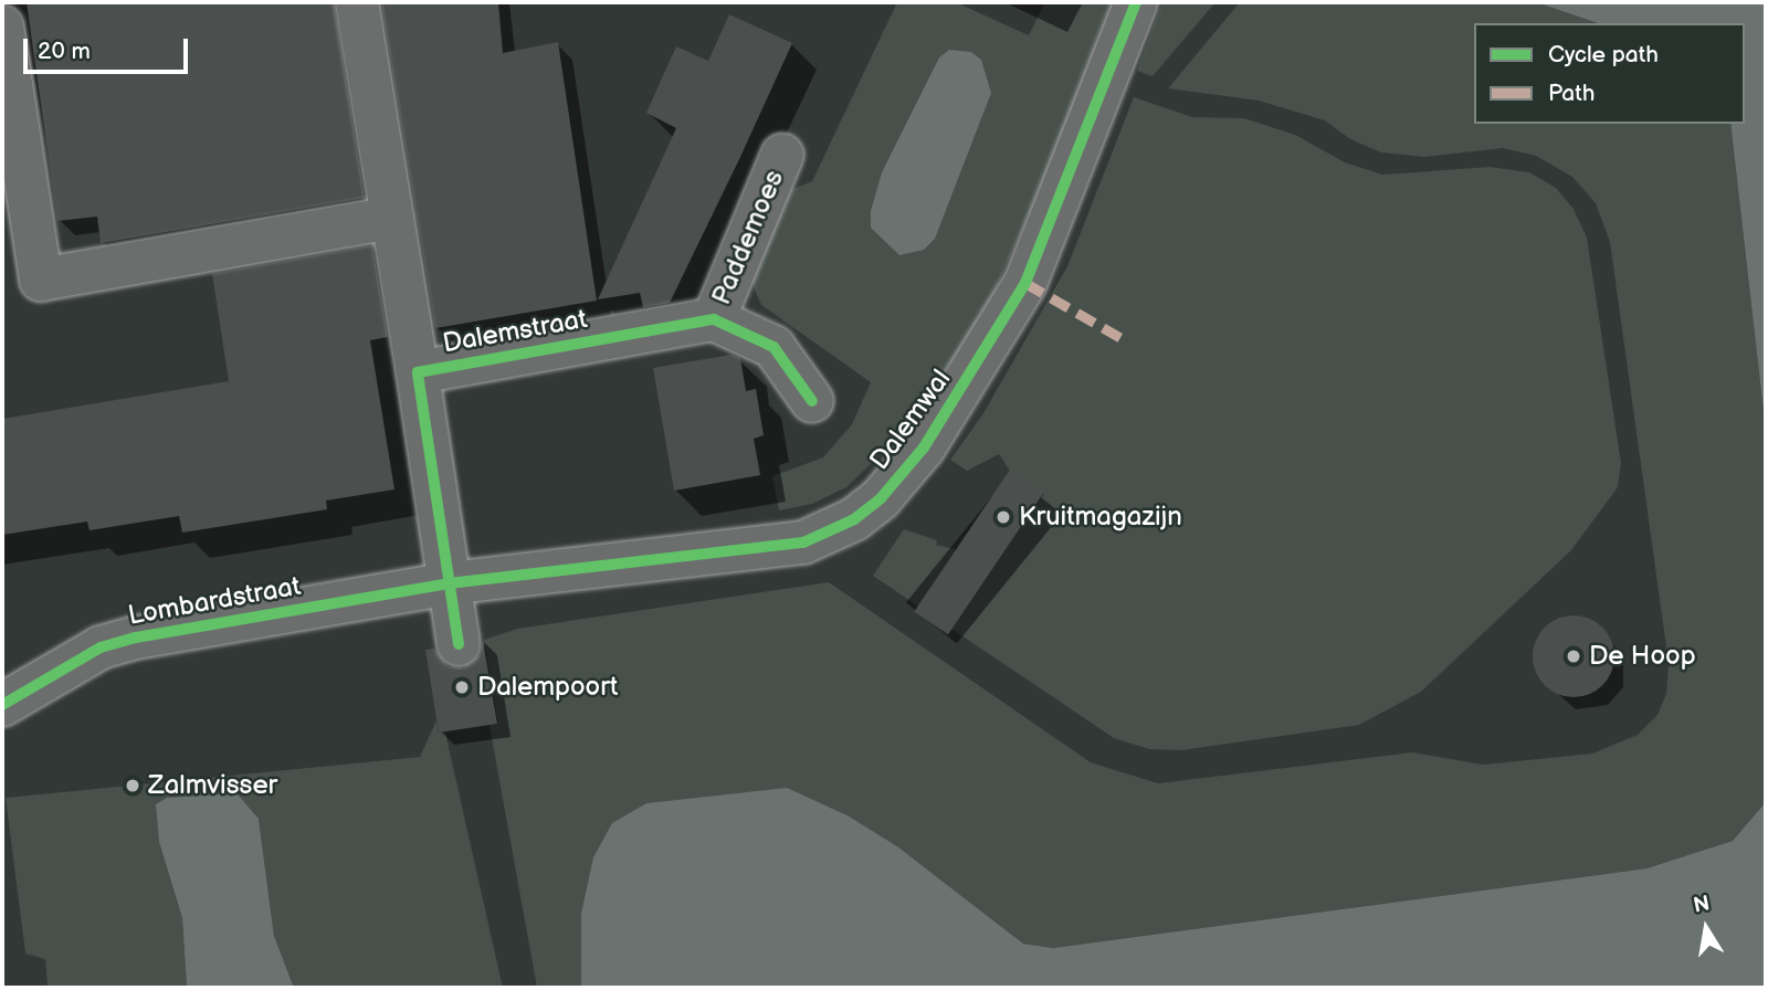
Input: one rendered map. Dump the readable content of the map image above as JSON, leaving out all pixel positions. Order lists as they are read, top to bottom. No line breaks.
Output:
{"streets":{"street":["Paddemoes","Dalemstraat","Dalemwal","Lombardstraat"]},"crossings":[["Paddemoes","Dalemstraat"],["Dalemstraat","Dalemwal"],["Dalemstraat","Lombardstraat"],["Dalemwal","Lombardstraat"]],"places":["Kruitmagazijn","De Hoop","Dalempoort","Zalmvisser"],"legend":["Cycle path","Path"],"scale_bar":"20 m","north":"top"}
